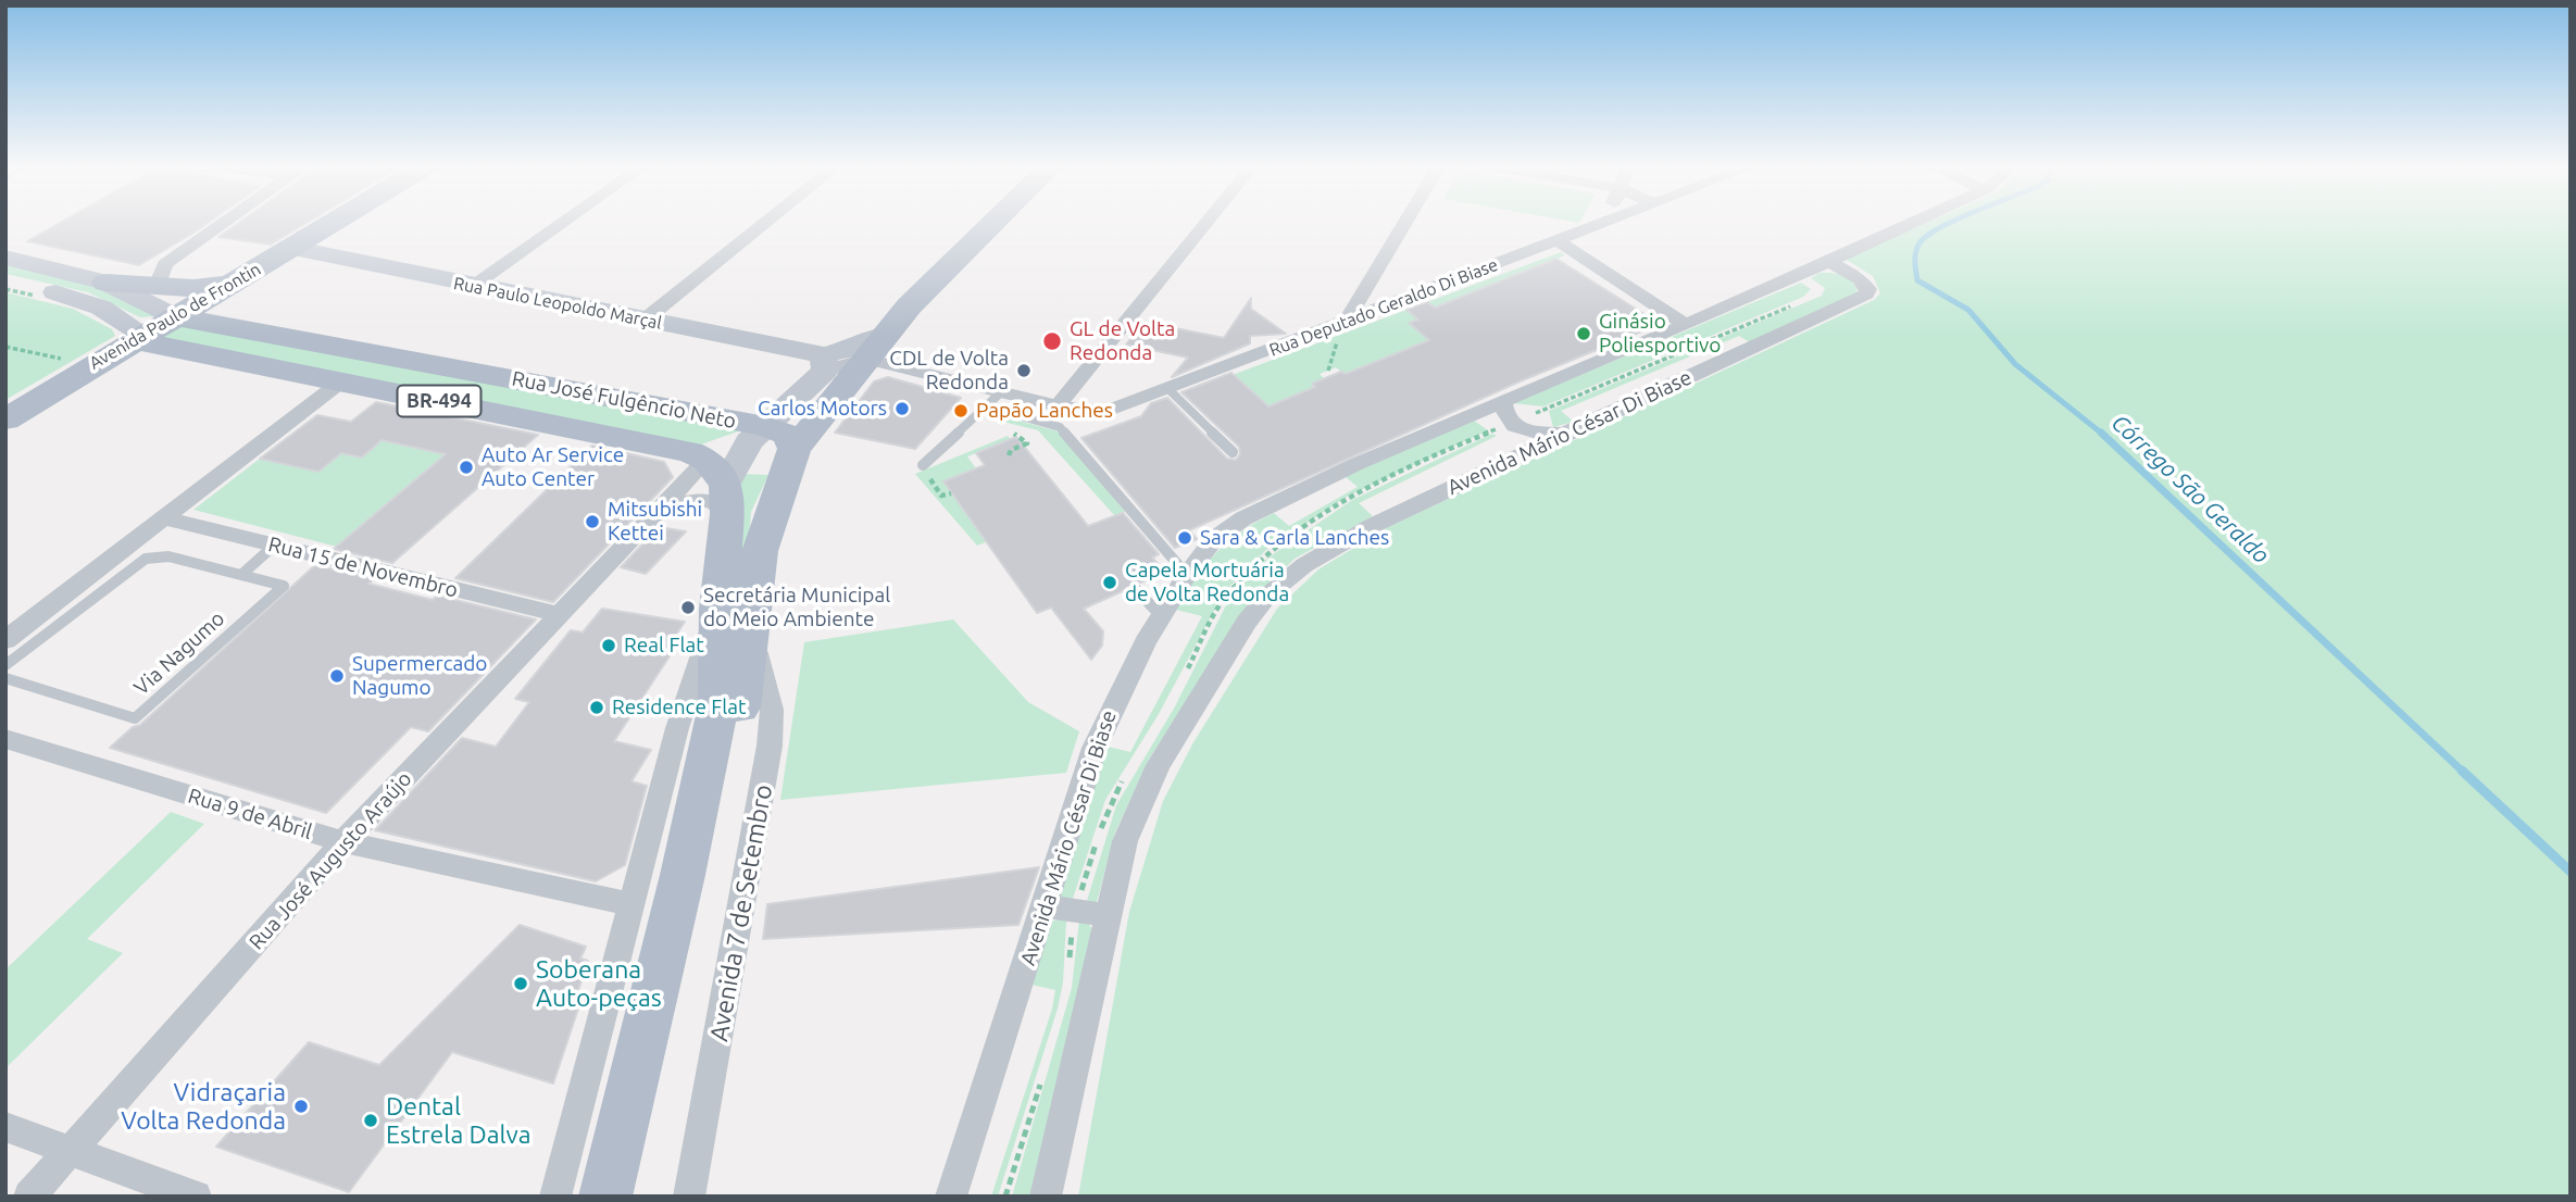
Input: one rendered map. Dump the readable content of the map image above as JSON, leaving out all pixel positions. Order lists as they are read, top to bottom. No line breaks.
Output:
{"streets":{"main road":["Avenida Paulo de Frontin","Rua José Fulgêncio Neto","BR-494","Avenida 7 de Setembro"],"street":["Rua Paulo Leopoldo Marçal","Rua Deputado Geraldo Di Biase","Avenida Mário César Di Biase","Rua 15 de Novembro","Rua 9 de Abril","Rua José Augusto Araújo"],"lane":["Via Nagumo"]},"crossings":[["Rua Paulo Leopoldo Marçal","Rua Deputado Geraldo Di Biase"],["Rua Paulo Leopoldo Marçal","Avenida Paulo de Frontin"],["Rua Paulo Leopoldo Marçal","Avenida 7 de Setembro"],["Avenida Paulo de Frontin","Rua José Fulgêncio Neto"],["Rua José Fulgêncio Neto","Rua José Augusto Araújo"],["Rua José Fulgêncio Neto","Avenida 7 de Setembro"],["Rua 15 de Novembro","Rua José Augusto Araújo"],["Rua 9 de Abril","Rua José Augusto Araújo"]],"water":["Córrego São Geraldo"],"places":["Ginásio Poliesportivo","GL de Volta Redonda","CDL de Volta Redonda","Carlos Motors","Papão Lanches","Auto Ar Service Auto Center","Mitsubishi Kettei","Sara & Carla Lanches","Capela Mortuária de Volta Redonda","Secretária Municipal do Meio Ambiente","Real Flat","Supermercado Nagumo","Residence Flat","Soberana Auto-peças","Vidraçaria Volta Redonda","Dental Estrela Dalva"]}
